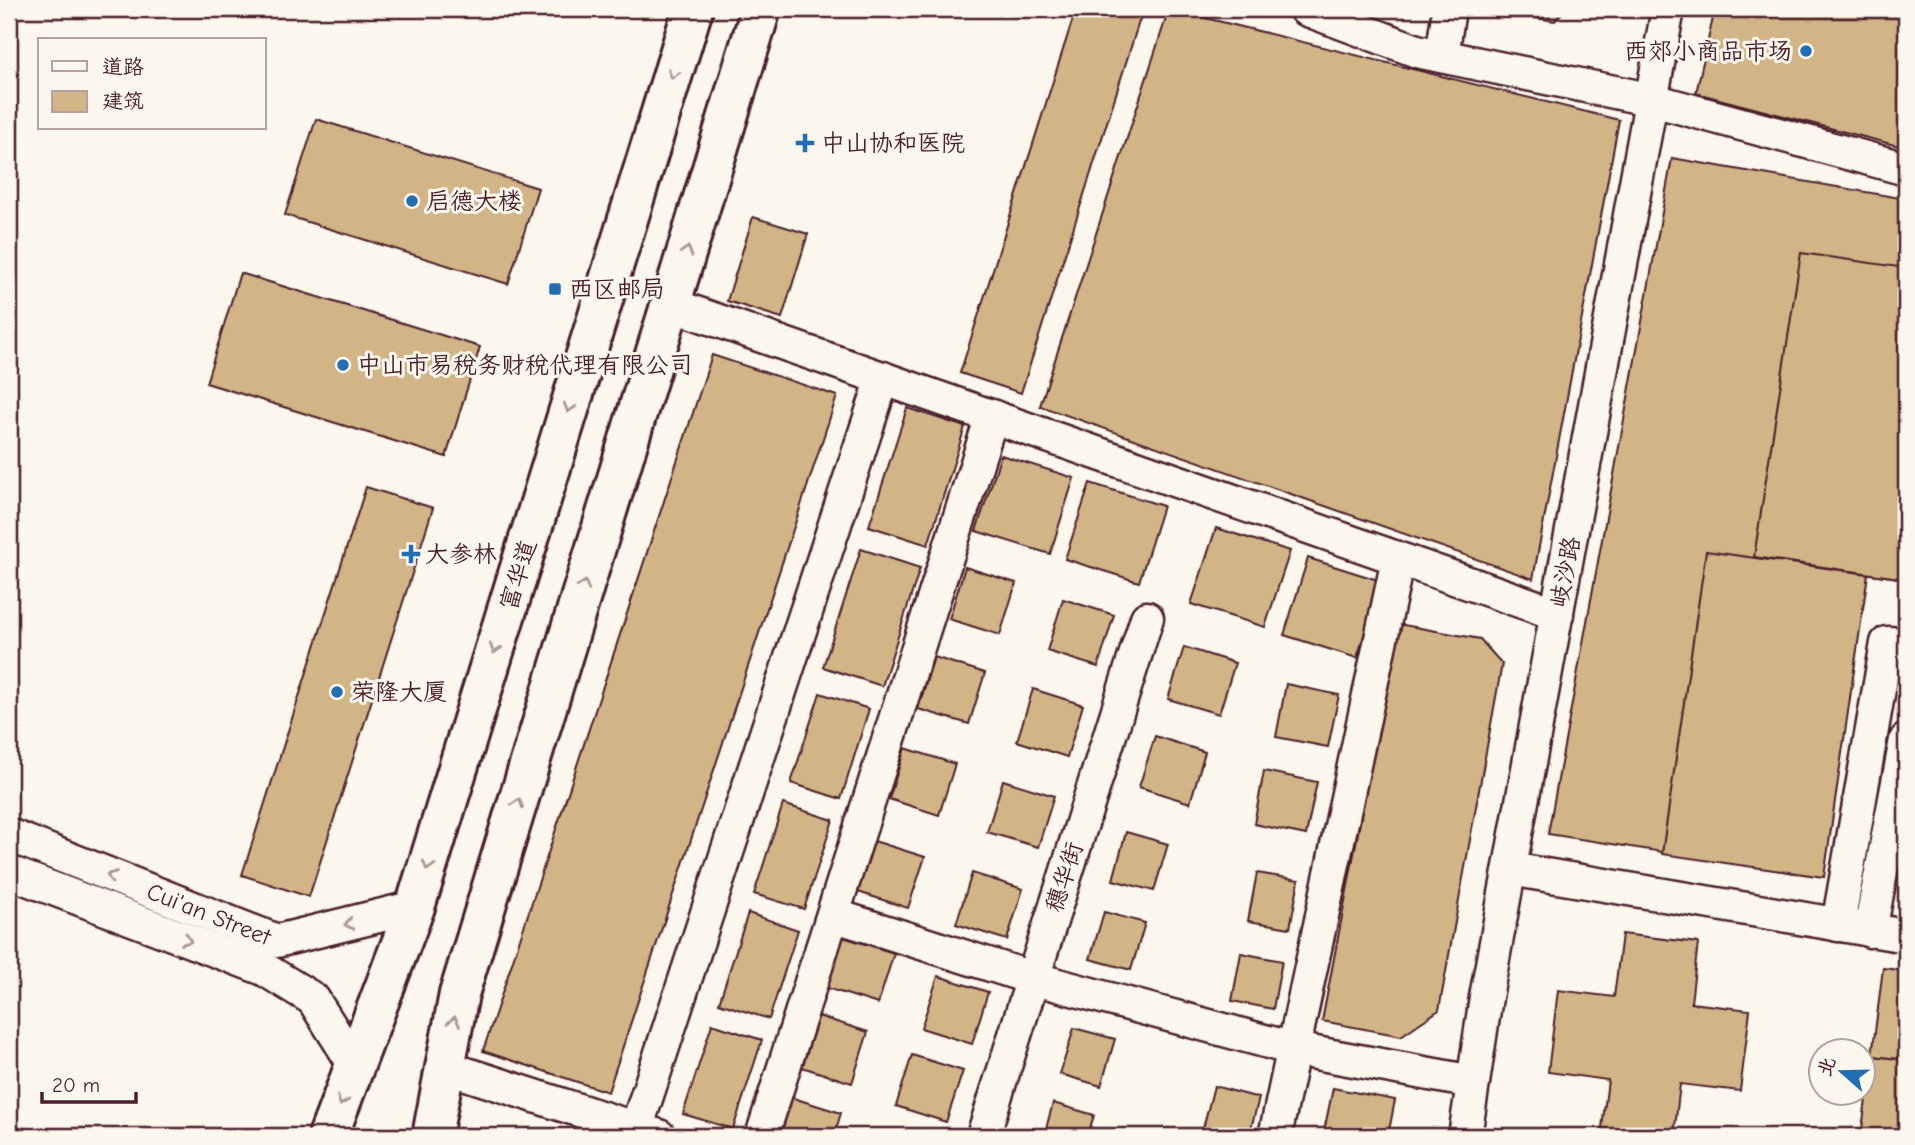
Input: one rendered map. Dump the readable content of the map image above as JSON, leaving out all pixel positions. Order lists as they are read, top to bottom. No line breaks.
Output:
{"streets":{"main road":["富华道"],"street":["岐沙路","穗华街","Cui'an Street"]},"crossings":[["富华道","Cui'an Street"]],"places":{"other":["西郊小商品市场","启德大楼","中山市易税务财税代理有限公司","荣隆大厦"],"health":["中山协和医院","大参林"],"transit":["西区邮局"]},"legend":["道路","建筑"],"scale_bar":"20 m","north":"left"}
